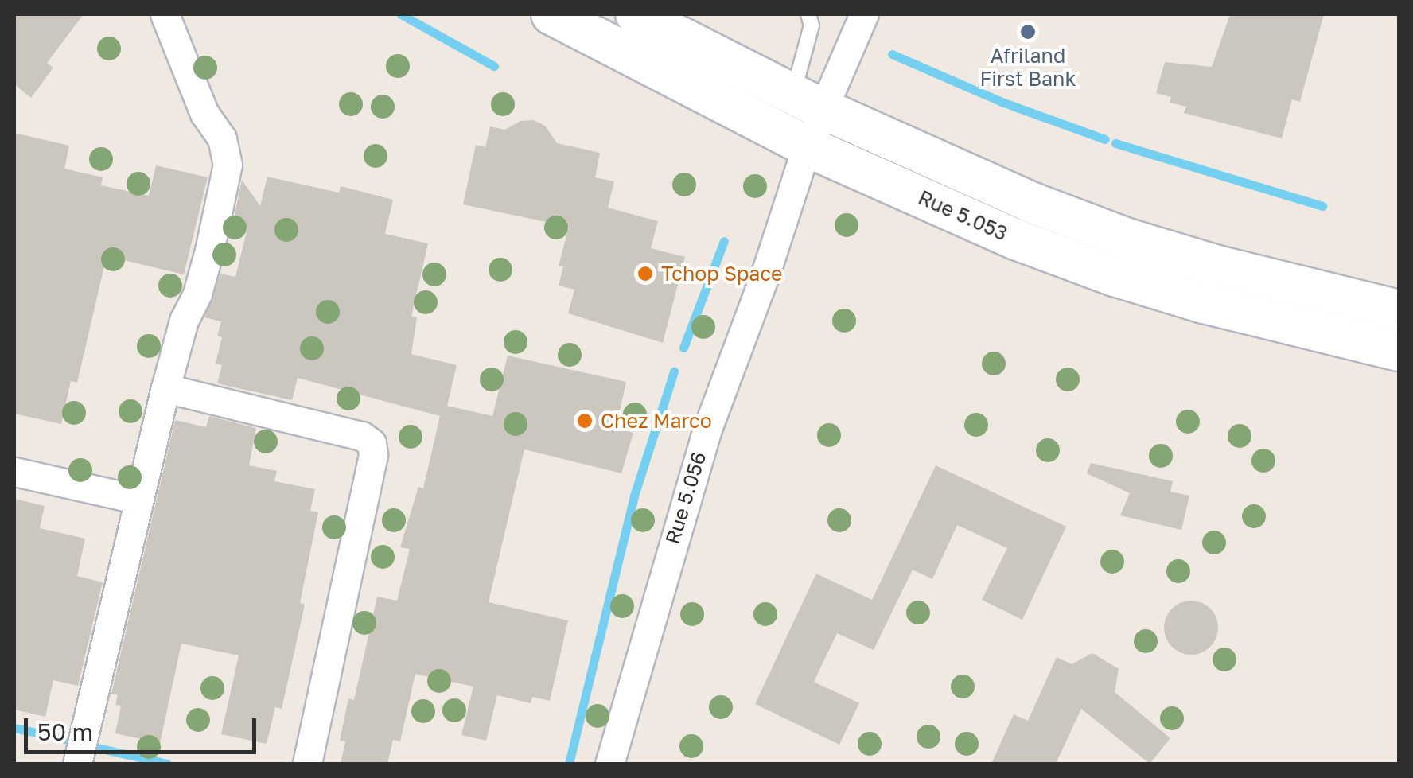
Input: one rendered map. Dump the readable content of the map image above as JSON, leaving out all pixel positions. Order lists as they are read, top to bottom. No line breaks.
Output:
{"streets":{"main road":["Rue 5.053"],"street":["Rue 5.056"]},"crossings":[["Rue 5.053","Rue 5.056"]],"places":["Afriland First Bank","Tchop Space","Chez Marco"],"scale_bar":"50 m"}
